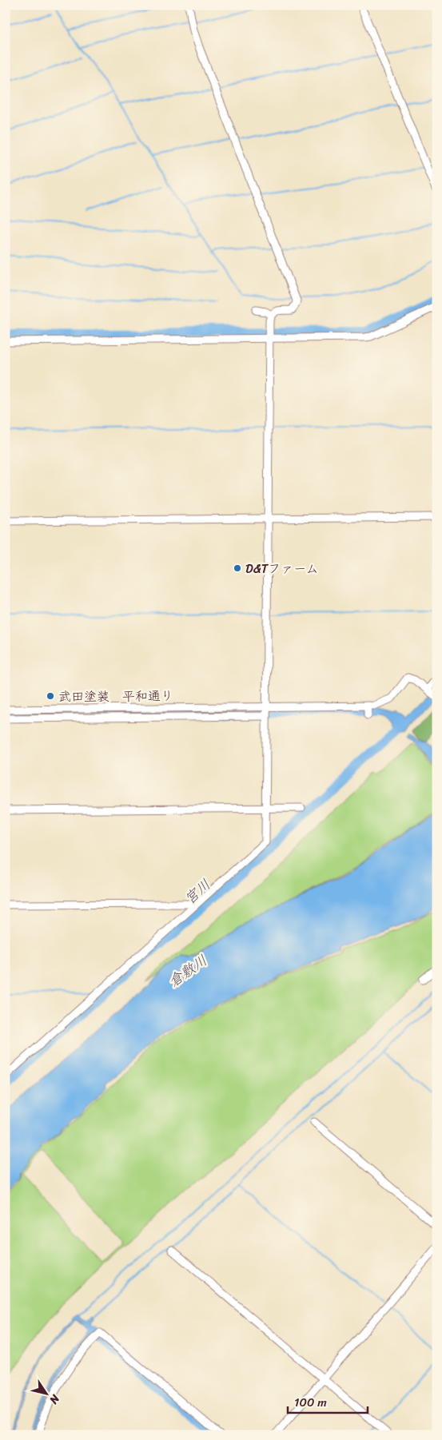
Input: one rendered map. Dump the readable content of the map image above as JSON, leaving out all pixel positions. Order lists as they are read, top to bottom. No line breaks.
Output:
{"streets":{"street":["平和通り"]},"water":["宮川","倉敷川"],"places":["D&Tファーム","武田塗装"],"scale_bar":"100 m","north":"bottom right"}
